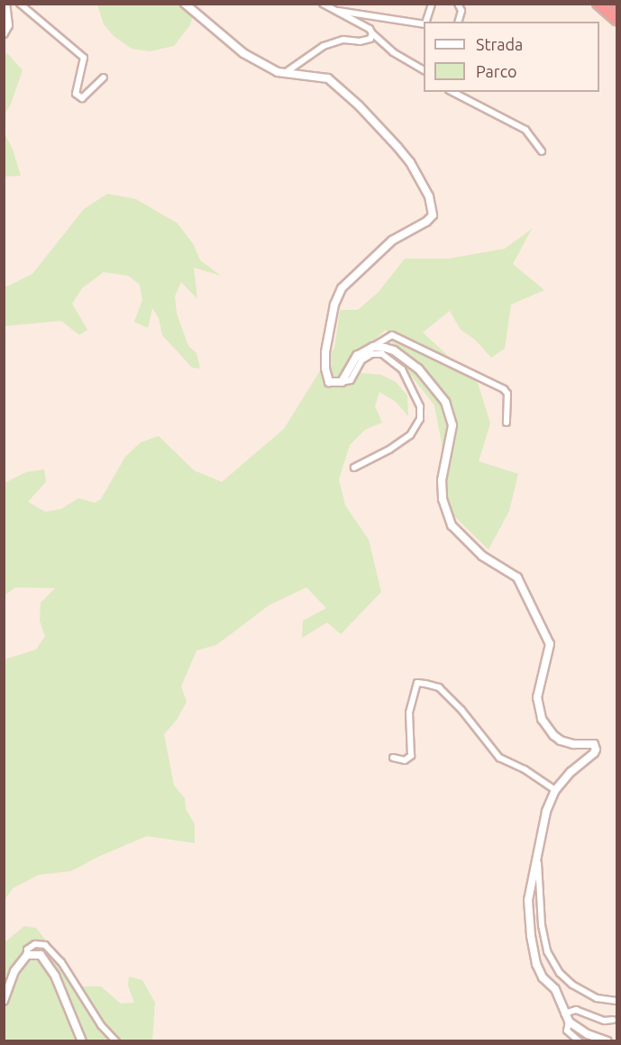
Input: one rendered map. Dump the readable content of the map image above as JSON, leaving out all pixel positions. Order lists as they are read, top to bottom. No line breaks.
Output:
{"legend":["Strada","Parco"]}
